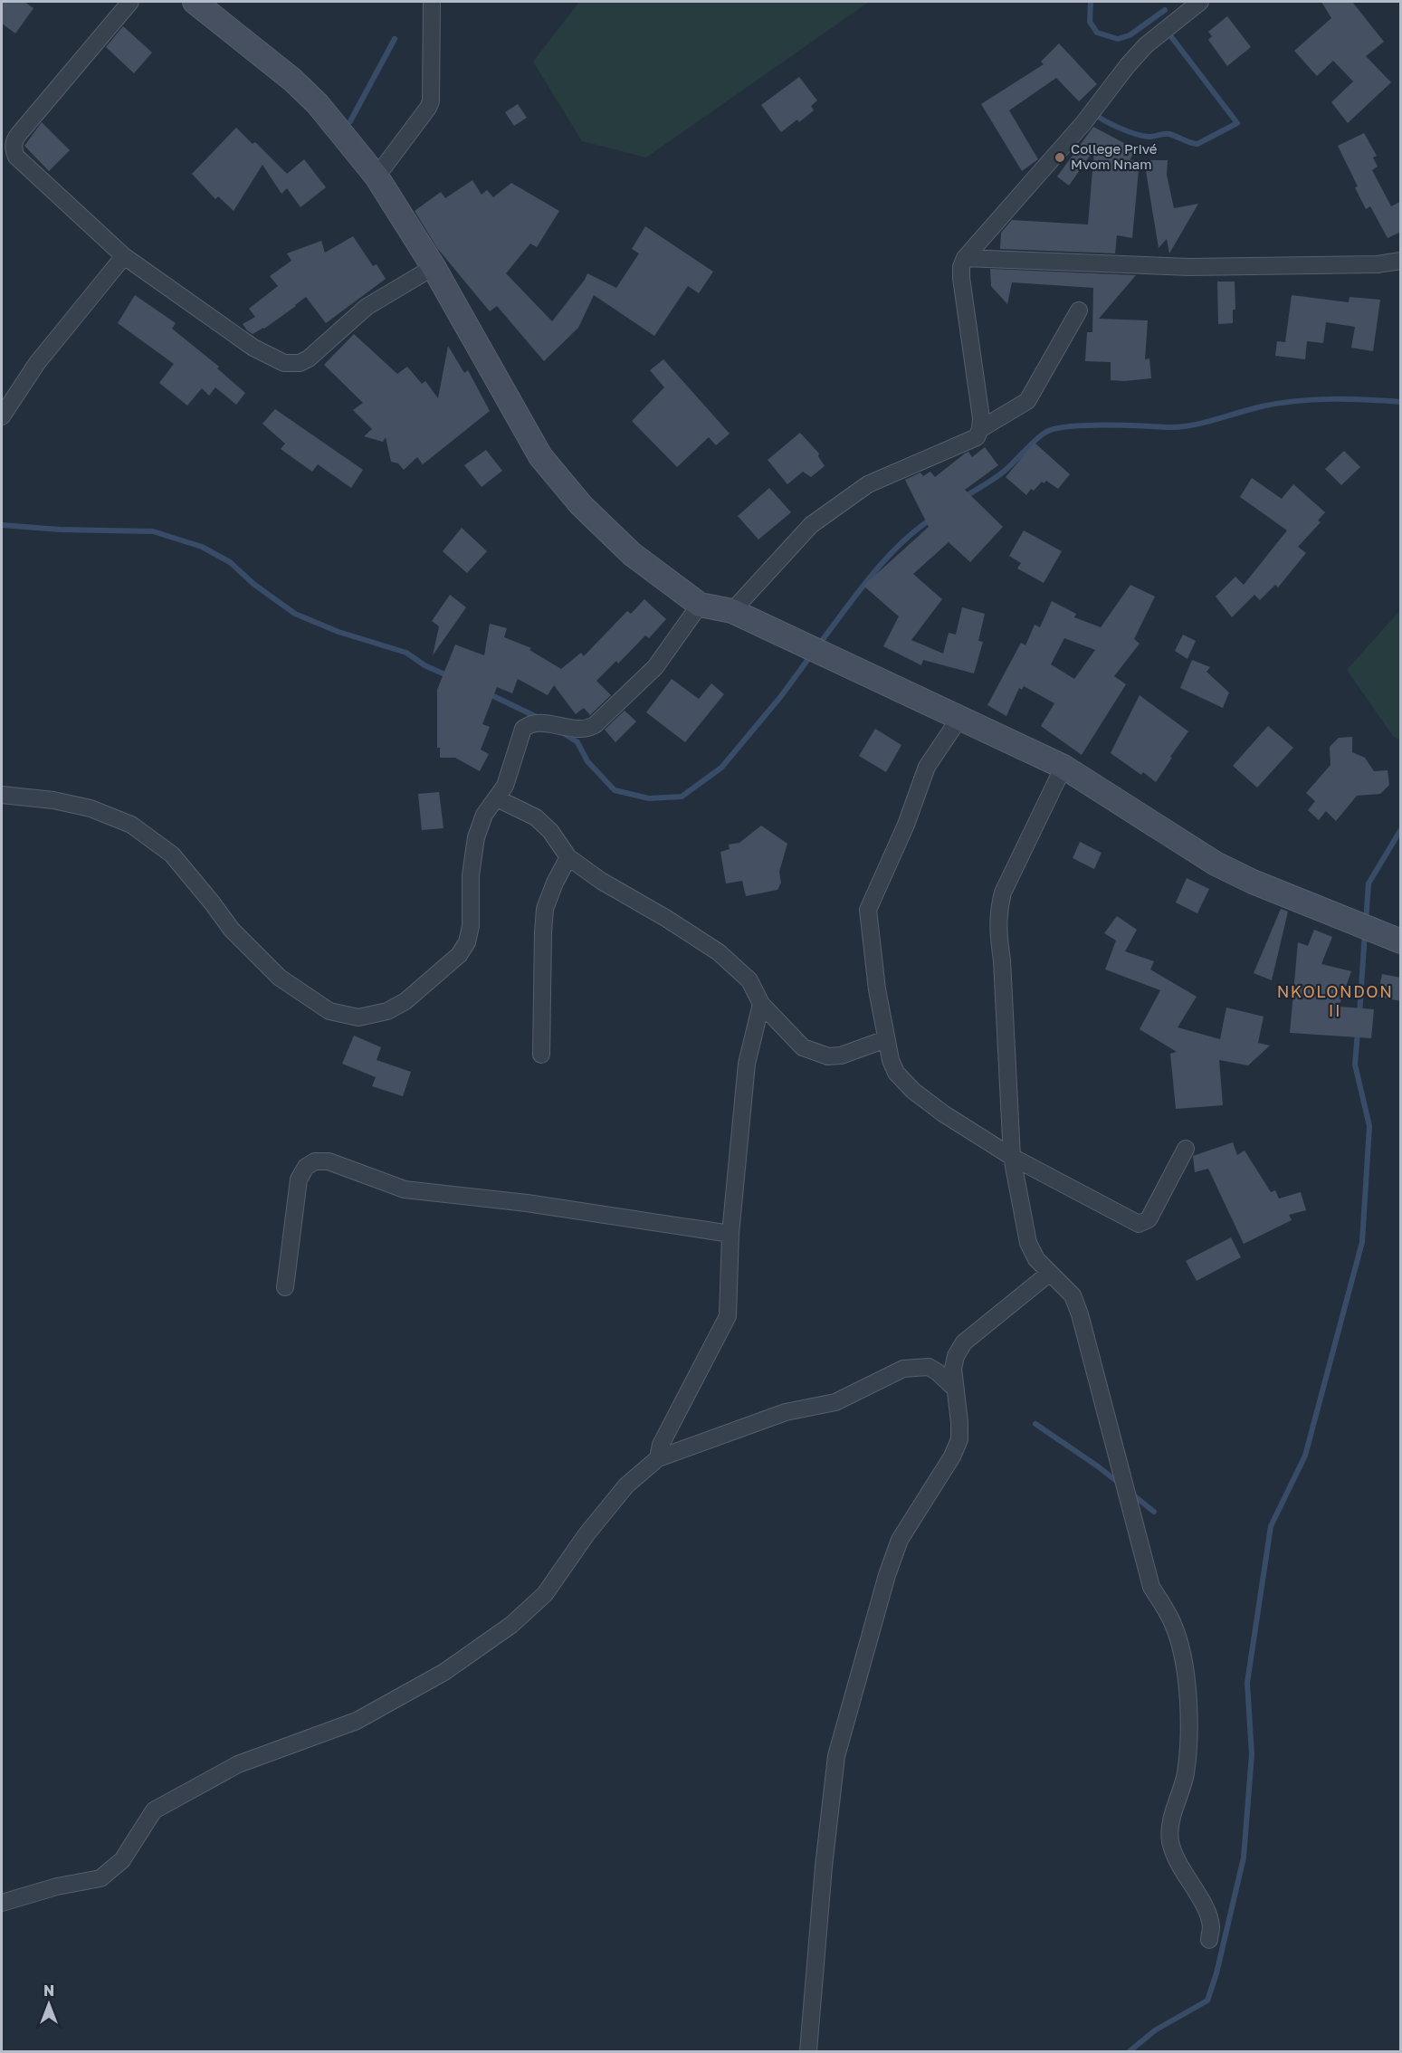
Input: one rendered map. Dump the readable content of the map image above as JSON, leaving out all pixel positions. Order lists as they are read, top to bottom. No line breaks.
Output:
{"districts":["NKOLONDON II"],"places":["College Privé Mvom Nnam"],"north":"top"}
